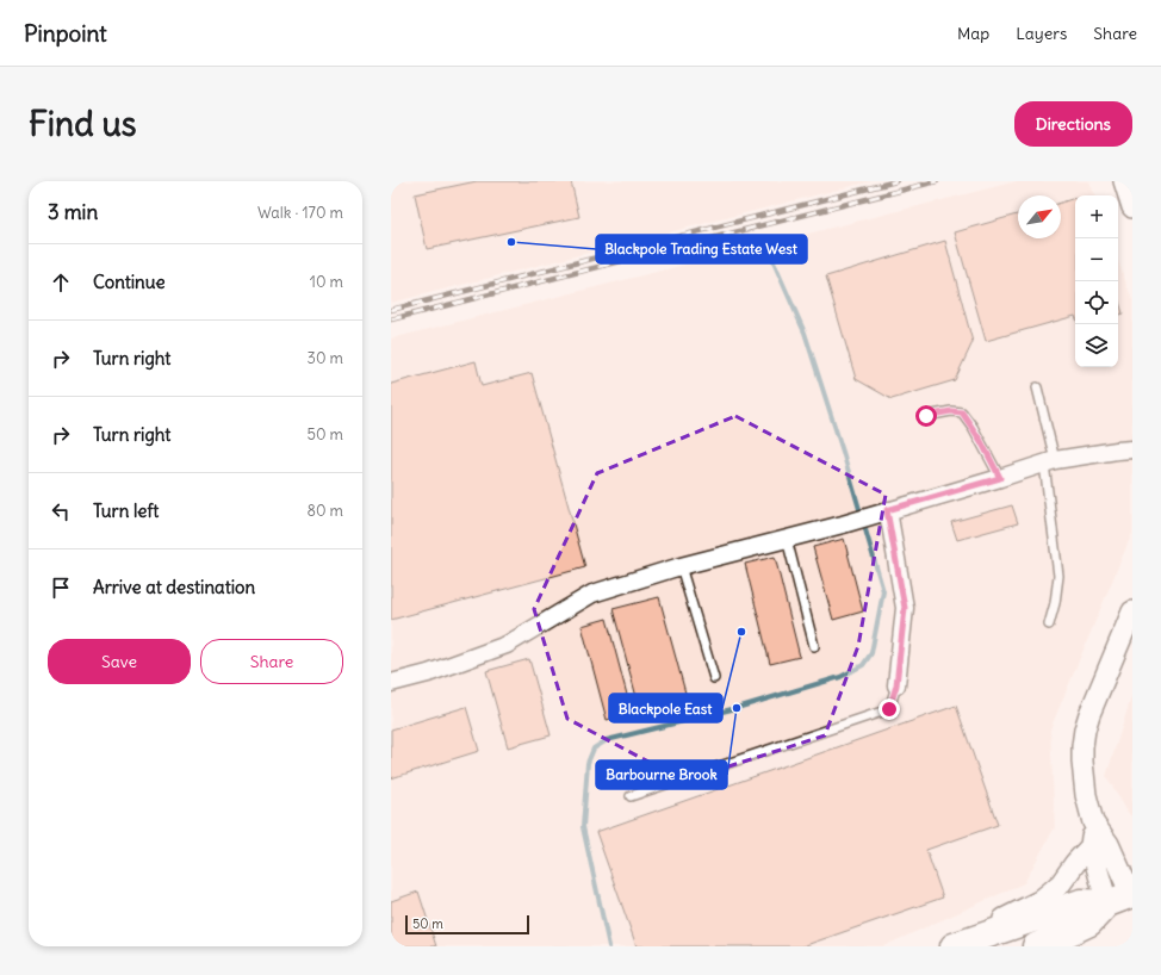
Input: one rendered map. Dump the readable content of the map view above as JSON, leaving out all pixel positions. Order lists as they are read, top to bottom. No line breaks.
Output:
{"places":["Blackpole Trading Estate West","Blackpole East","Barbourne Brook"],"scale_bar":"50 m","north":"top right","page":{"header":"Pinpoint","nav":["Map","Layers","Share"],"buttons":["Directions",["Save","Share"]],"title":"Find us","heading":["3 min","Walk · 170 m"],"map_buttons":["+","−"],"list":[["Continue","10 m"],["Turn right","30 m"],["Turn right","50 m"],["Turn left","80 m"],"Arrive at destination"],"scale":"50 m"}}
